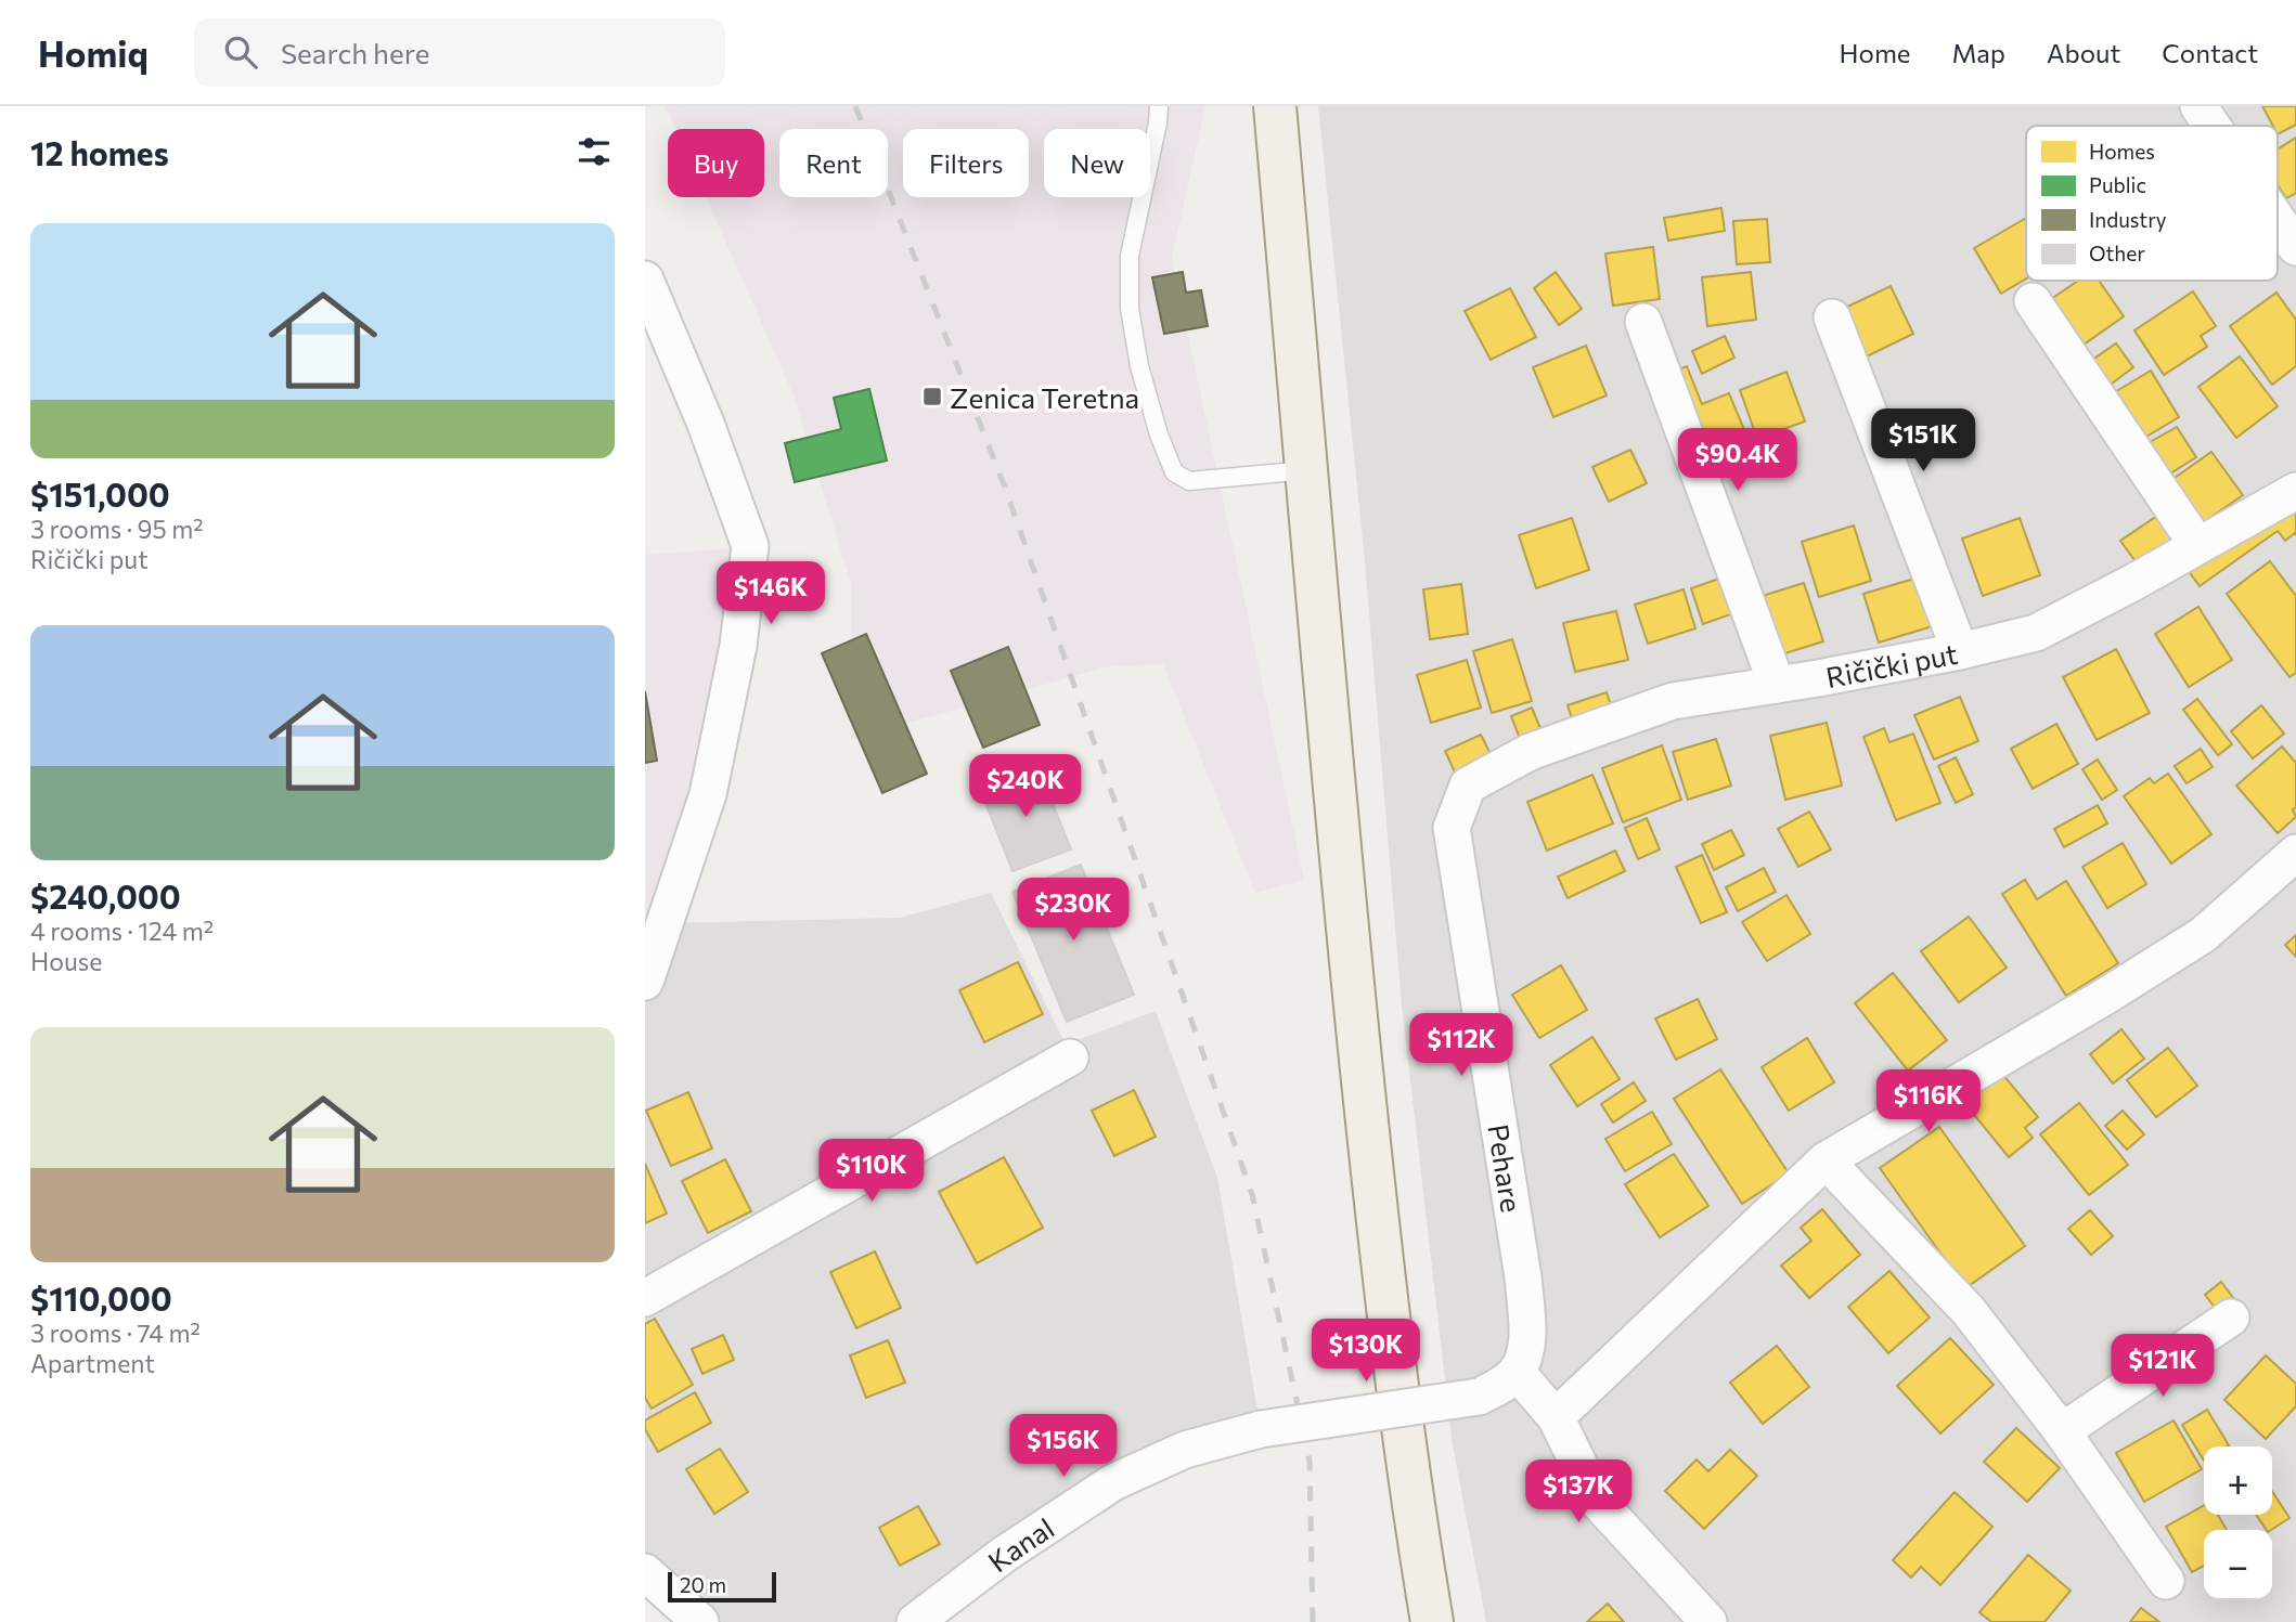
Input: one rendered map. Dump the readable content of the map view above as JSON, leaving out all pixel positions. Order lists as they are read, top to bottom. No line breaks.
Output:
{"streets":{"street":["Ričički put","Pehare","Kanal"]},"crossings":[["Ričički put","Pehare"],["Pehare","Kanal"]],"places":{"transit":["Zenica Teretna"]},"legend":["Homes","Public","Industry","Other"],"scale_bar":"20 m","page":{"header":"Homiq","search":"Search here","nav":["Home","Map","About","Contact"],"heading":"12 homes","chip":["Buy","Rent","Filters","New"],"list":[{"name":"$151,000","note":"3 rooms · 95 m² · Ričički put"},{"name":"$240,000","note":"4 rooms · 124 m² · House"},{"name":"$110,000","note":"3 rooms · 74 m² · Apartment"}],"price":["$151K","$90.4K","$146K","$240K","$230K","$112K","$116K","$110K","$130K","$121K","$156K","$137K"],"map_buttons":["+","−"],"scale":"20 m"}}
